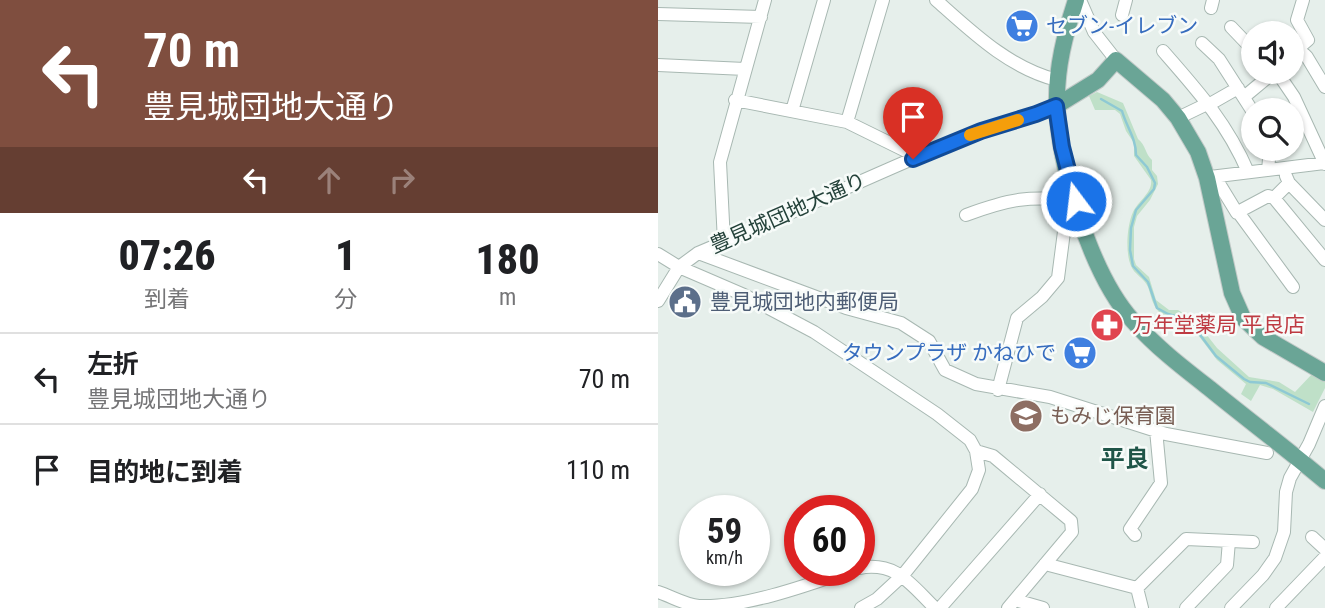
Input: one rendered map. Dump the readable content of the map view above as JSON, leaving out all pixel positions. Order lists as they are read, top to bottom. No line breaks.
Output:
{"streets":{"street":["豊見城団地大通り"]},"districts":["平良"],"places":{"supermarket":["セブン-イレブン","タウンプラザ かねひで"],"public building":["豊見城団地内郵便局"],"pharmacy":["万年堂薬局 平良店"],"school or university":["もみじ保育園"]},"page":{"turn":["70 m","豊見城団地大通り"],"eta":["07:26","到着","1","分","180","m"],"list":[{"name":"左折","note":"豊見城団地大通り","value":"70 m"},{"name":"目的地に到着","value":"110 m"}],"speed":"59 km/h","limit":"60"}}
